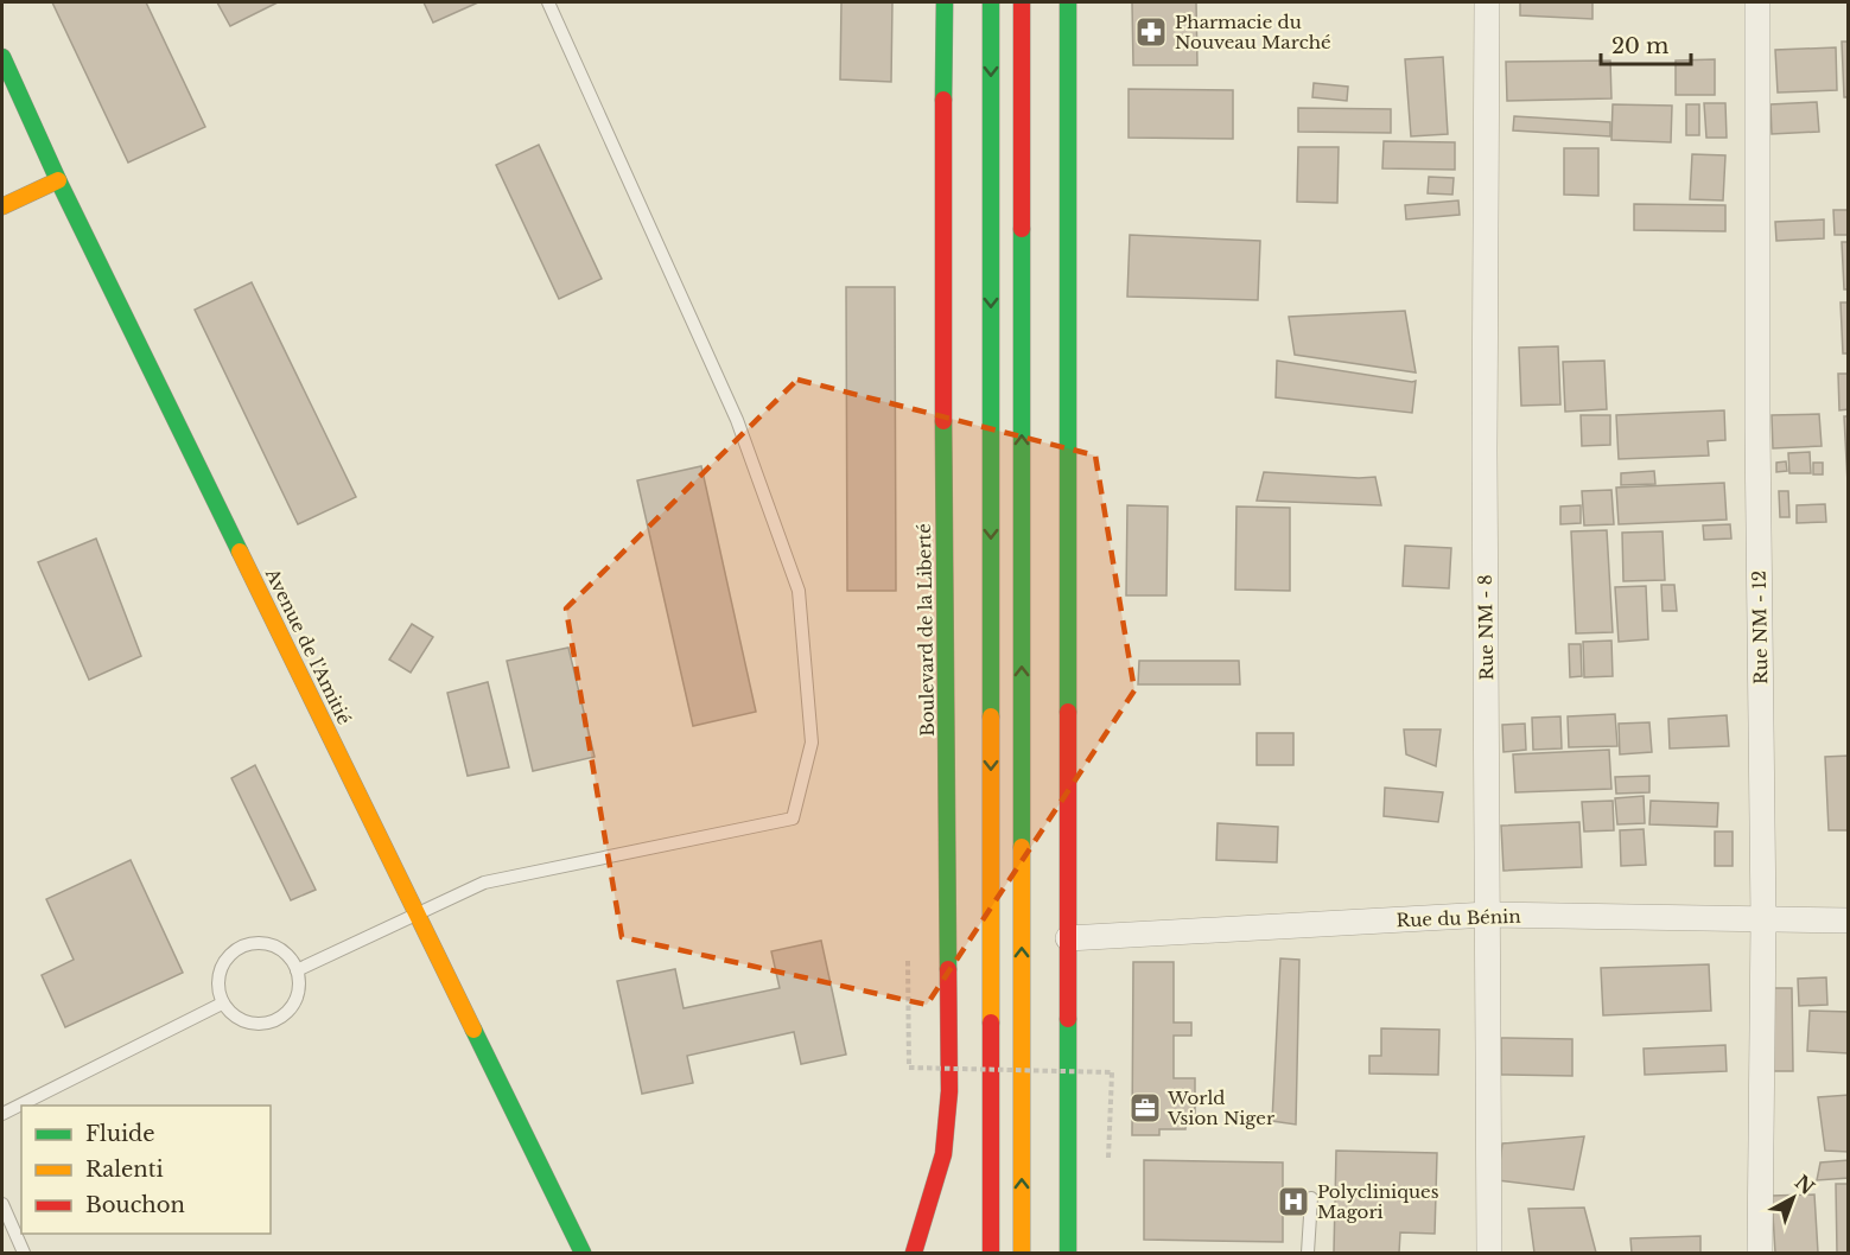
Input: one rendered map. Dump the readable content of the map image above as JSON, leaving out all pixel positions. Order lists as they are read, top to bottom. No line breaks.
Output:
{"streets":{"main road":["Boulevard de la Liberté","Avenue de l'Amitié"],"street":["Rue NM - 8","Rue NM - 12","Rue du Bénin"]},"crossings":[["Rue NM - 8","Rue du Bénin"],["Rue NM - 12","Rue du Bénin"]],"places":{"pharmacy":["Pharmacie du Nouveau Marché"],"office":["World Vsion Niger"],"hospital":["Polycliniques Magori"]},"legend":["Fluide","Ralenti","Bouchon"],"scale_bar":"20 m","north":"top right"}
